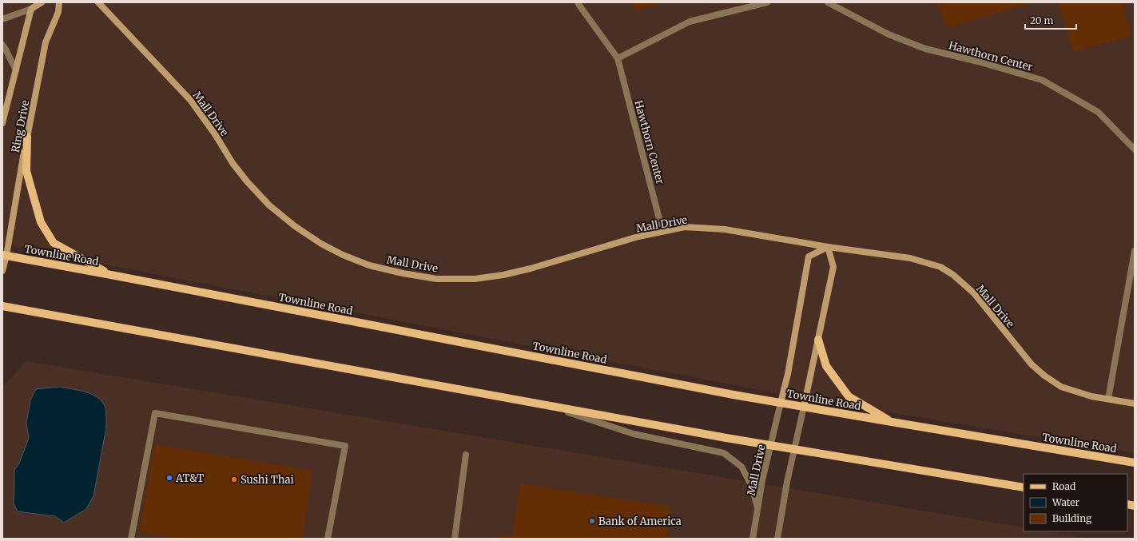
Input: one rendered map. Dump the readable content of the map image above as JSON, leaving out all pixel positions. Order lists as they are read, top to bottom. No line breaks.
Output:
{"streets":{"main road":["Townline Road"],"street":["Mall Drive","Ring Drive"],"lane":["Hawthorn Center"]},"crossings":[["Hawthorn Center","Mall Drive"],["Mall Drive","Townline Road"],["Ring Drive","Townline Road"]],"places":["AT&T","Sushi Thai","Bank of America"],"legend":["Road","Water","Building"],"scale_bar":"20 m"}
